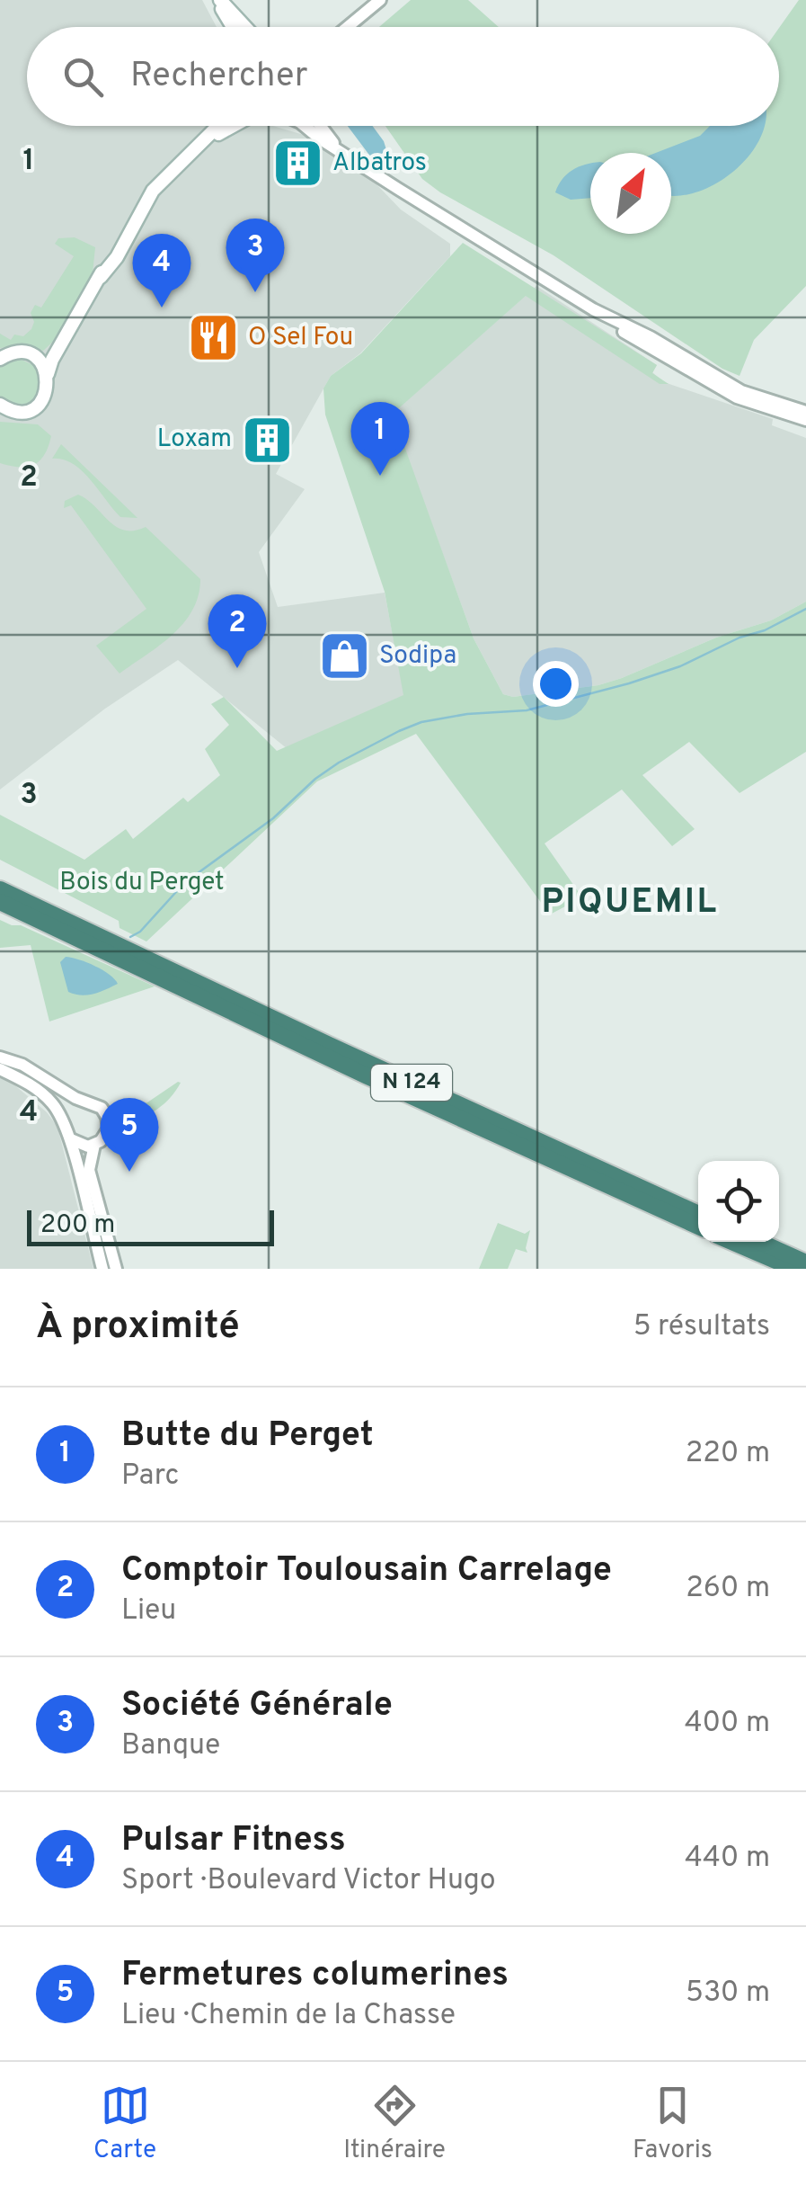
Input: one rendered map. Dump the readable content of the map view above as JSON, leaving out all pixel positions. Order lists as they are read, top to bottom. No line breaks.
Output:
{"streets":{"highway":["N 124"]},"districts":["PIQUEMIL"],"parks":["Bois du Perget"],"places":{"building":["Albatros","Loxam"],"restaurant":["O Sel Fou"],"shop":["Sodipa"]},"scale_bar":"200 m","north":"top right","page":{"search":"Rechercher","pins":["3","4","1","2","5"],"scale":"200 m","heading":["À proximité","5 résultats"],"list":[{"mark":"1","name":"Butte du Perget","note":"Parc","value":"220 m"},{"mark":"2","name":"Comptoir Toulousain Carrelage","note":"Lieu","value":"260 m"},{"mark":"3","name":"Société Générale","note":"Banque","value":"400 m"},{"mark":"4","name":"Pulsar Fitness","note":"Sport · Boulevard Victor Hugo","value":"440 m"},{"mark":"5","name":"Fermetures columerines","note":"Lieu · Chemin de la Chasse","value":"530 m"}],"nav":["Carte","Itinéraire","Favoris"]},"grid":{"rows":["1","2","3","4"]}}
